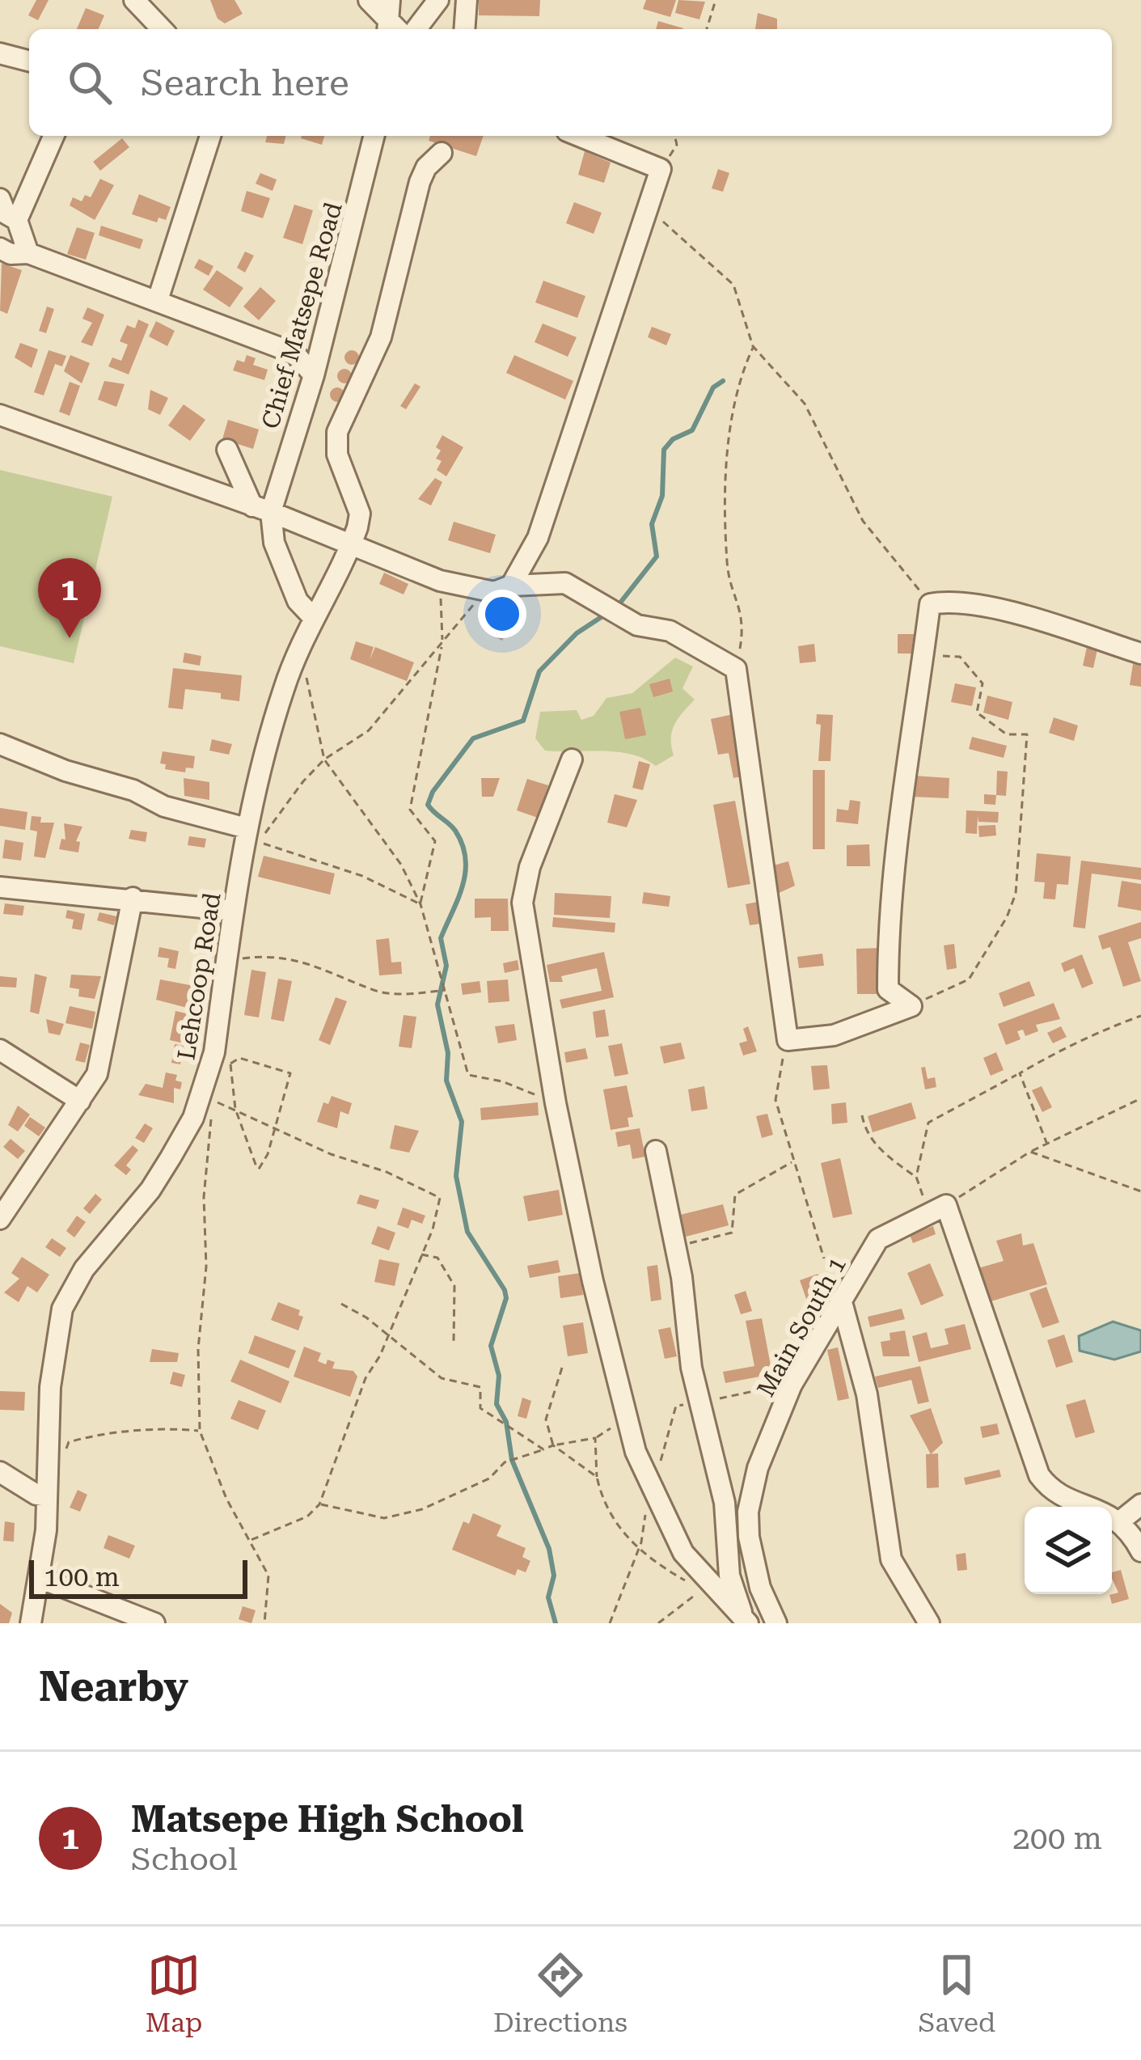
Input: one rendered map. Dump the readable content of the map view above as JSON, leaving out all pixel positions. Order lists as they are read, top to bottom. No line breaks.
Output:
{"streets":{"street":["Chief Matsepe Road","Lehcoop Road","Main South 1"]},"scale_bar":"100 m","page":{"search":"Search here","pins":"1","scale":"100 m","heading":"Nearby","list":[{"mark":"1","name":"Matsepe High School","note":"School","value":"200 m"}],"nav":["Map","Directions","Saved"]}}
